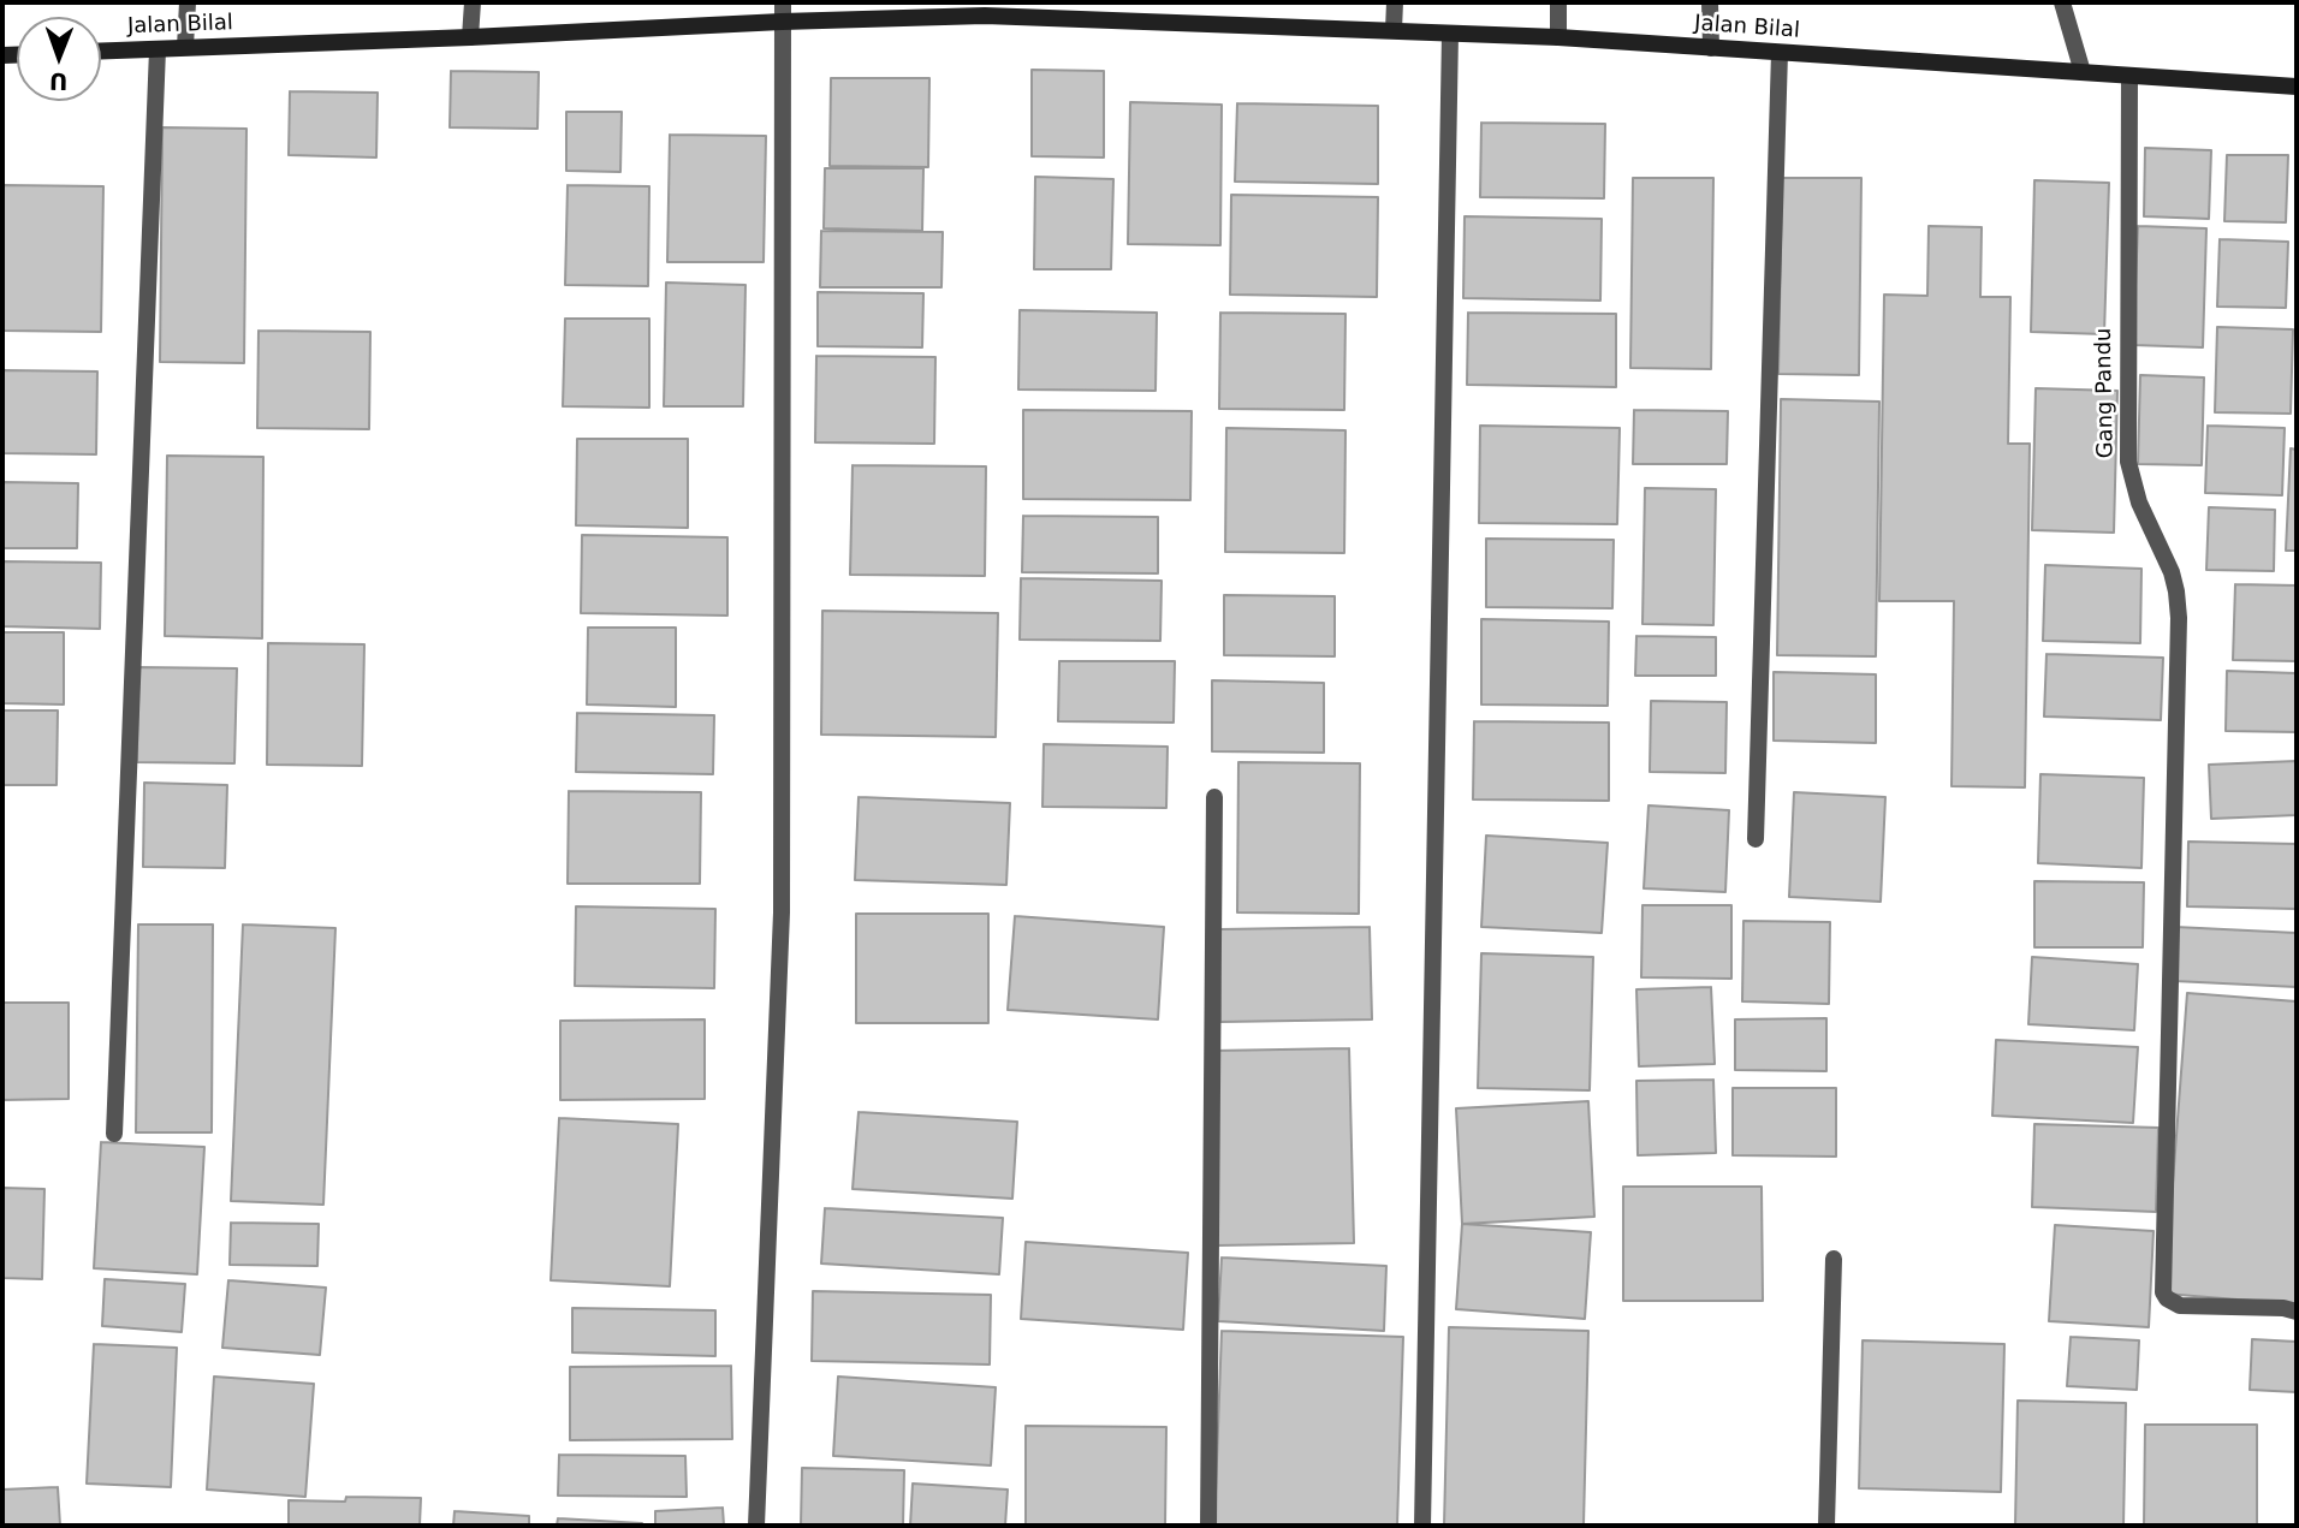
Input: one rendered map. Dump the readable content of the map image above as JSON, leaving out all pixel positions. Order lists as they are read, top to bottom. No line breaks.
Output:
{"streets":{"main road":["Jalan Bilal"],"street":["Gang Pandu"]},"crossings":[["Jalan Bilal","Gang Pandu"]],"north":"bottom"}
